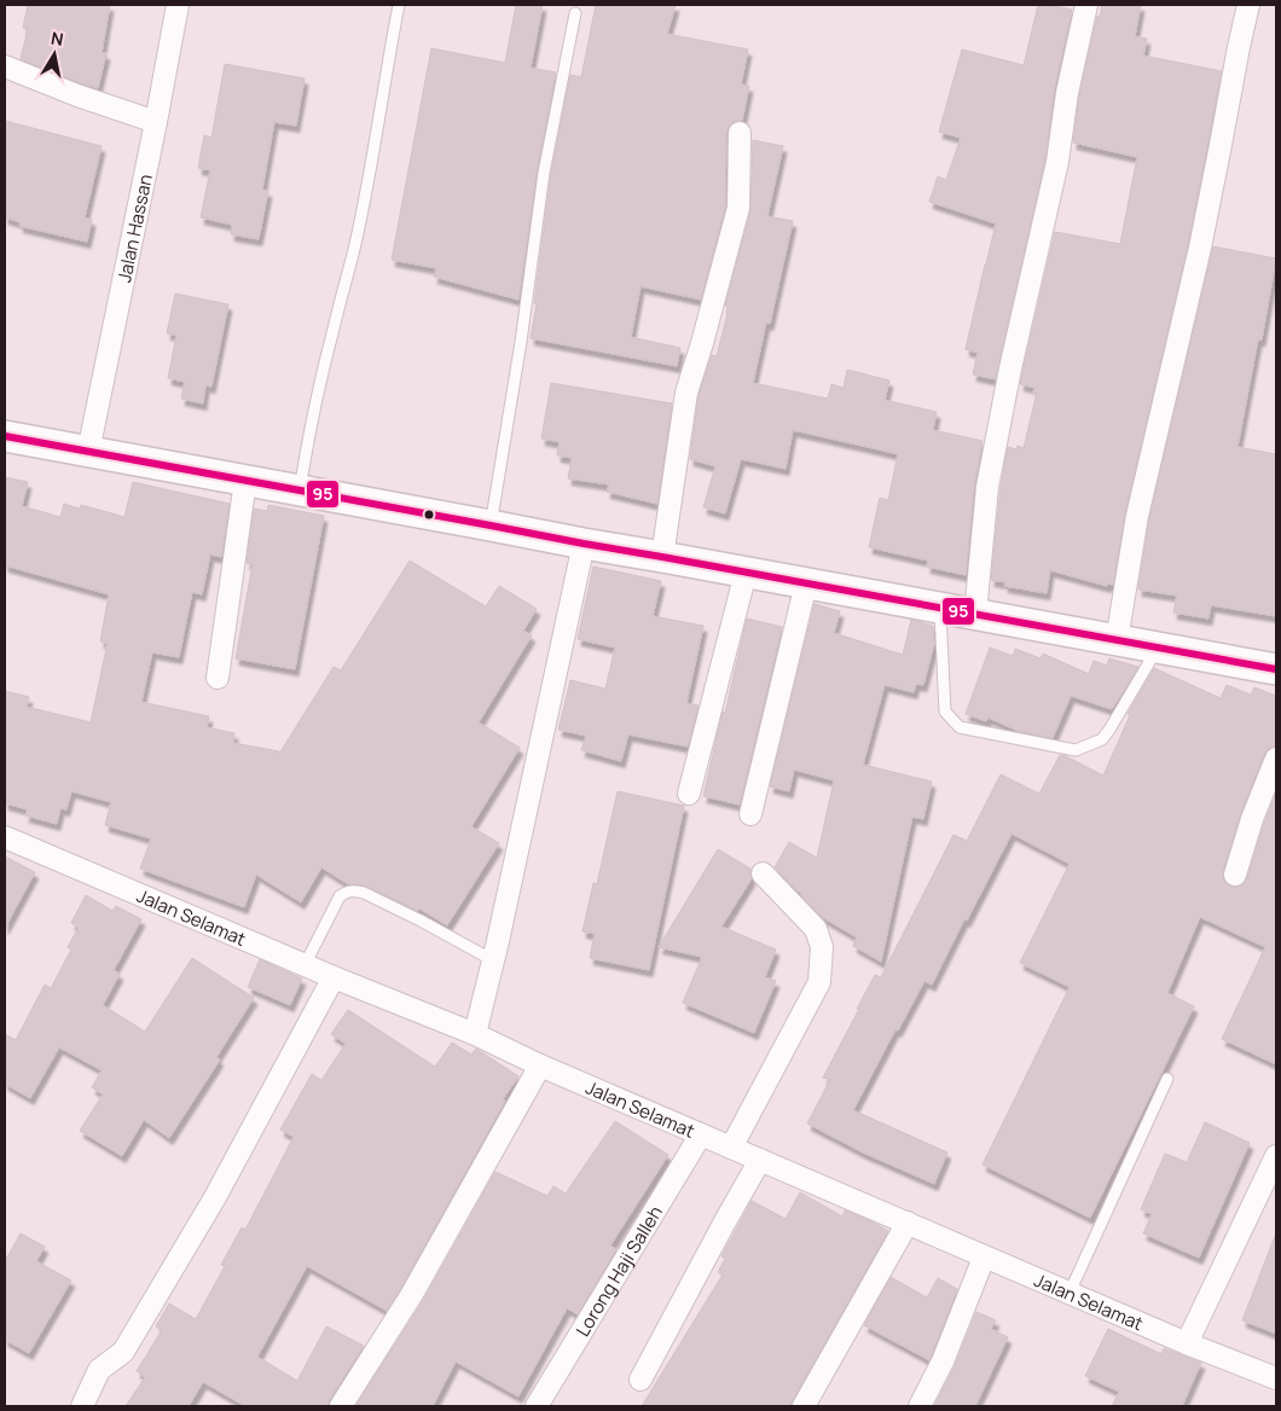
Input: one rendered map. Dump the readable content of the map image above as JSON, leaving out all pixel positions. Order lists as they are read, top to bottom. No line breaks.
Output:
{"streets":{"street":["Jalan Hassan","Jalan Selamat","Lorong Haji Salleh"]},"crossings":[["Jalan Selamat","Lorong Haji Salleh"]],"lines":["transit line 95"],"north":"top"}
